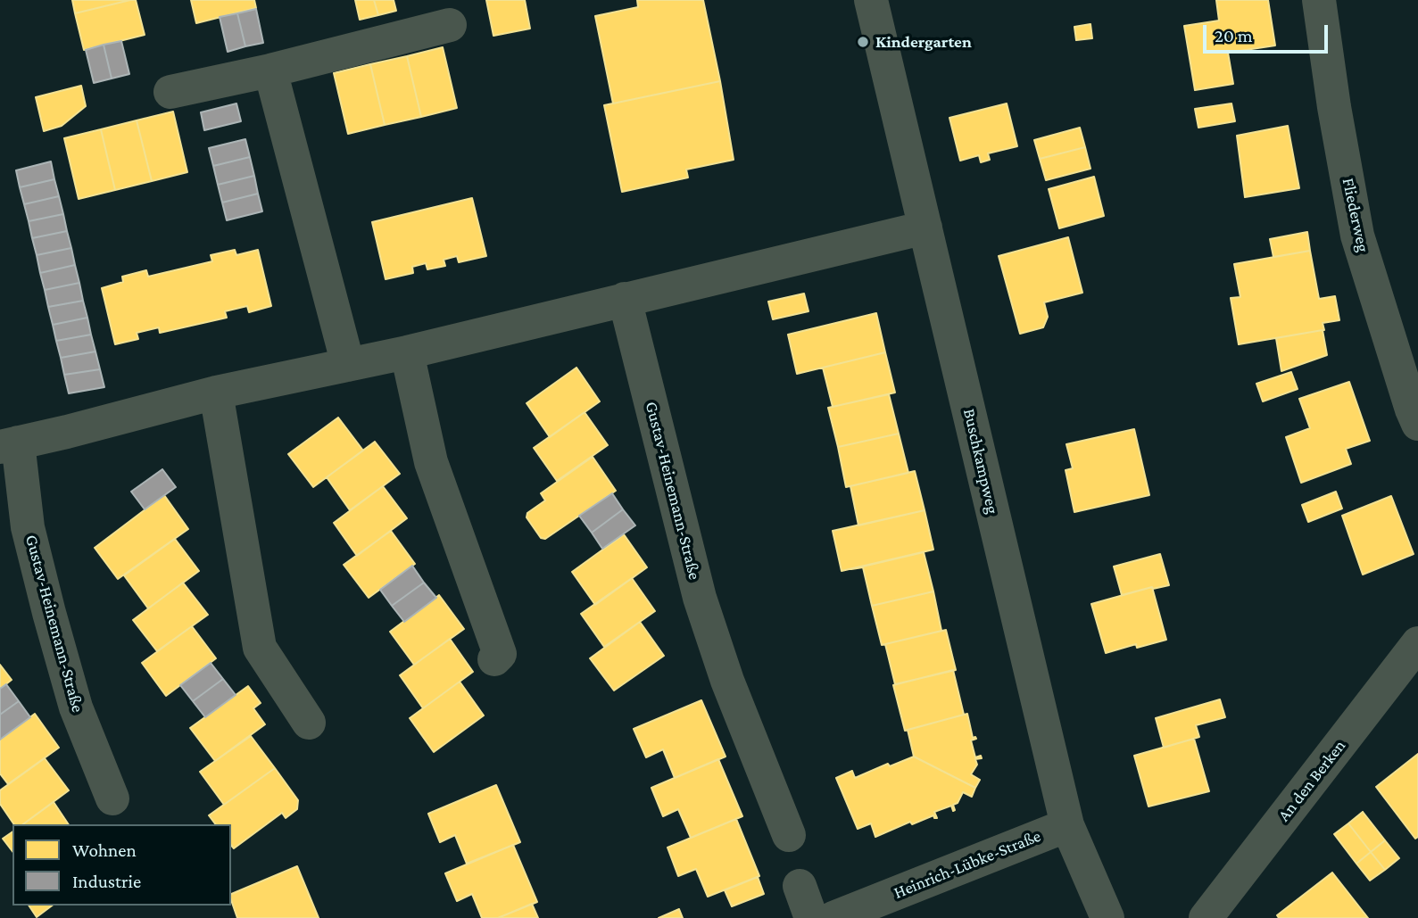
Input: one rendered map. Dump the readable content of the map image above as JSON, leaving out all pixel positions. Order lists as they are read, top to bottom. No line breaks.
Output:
{"streets":{"street":["Fliederweg","Buschkampweg","Gustav-Heinemann-Straße","An den Berken","Heinrich-Lübke-Straße"]},"crossings":[["Buschkampweg","Gustav-Heinemann-Straße"],["Buschkampweg","Heinrich-Lübke-Straße"]],"places":["Kindergarten"],"legend":["Wohnen","Industrie"],"scale_bar":"20 m"}
